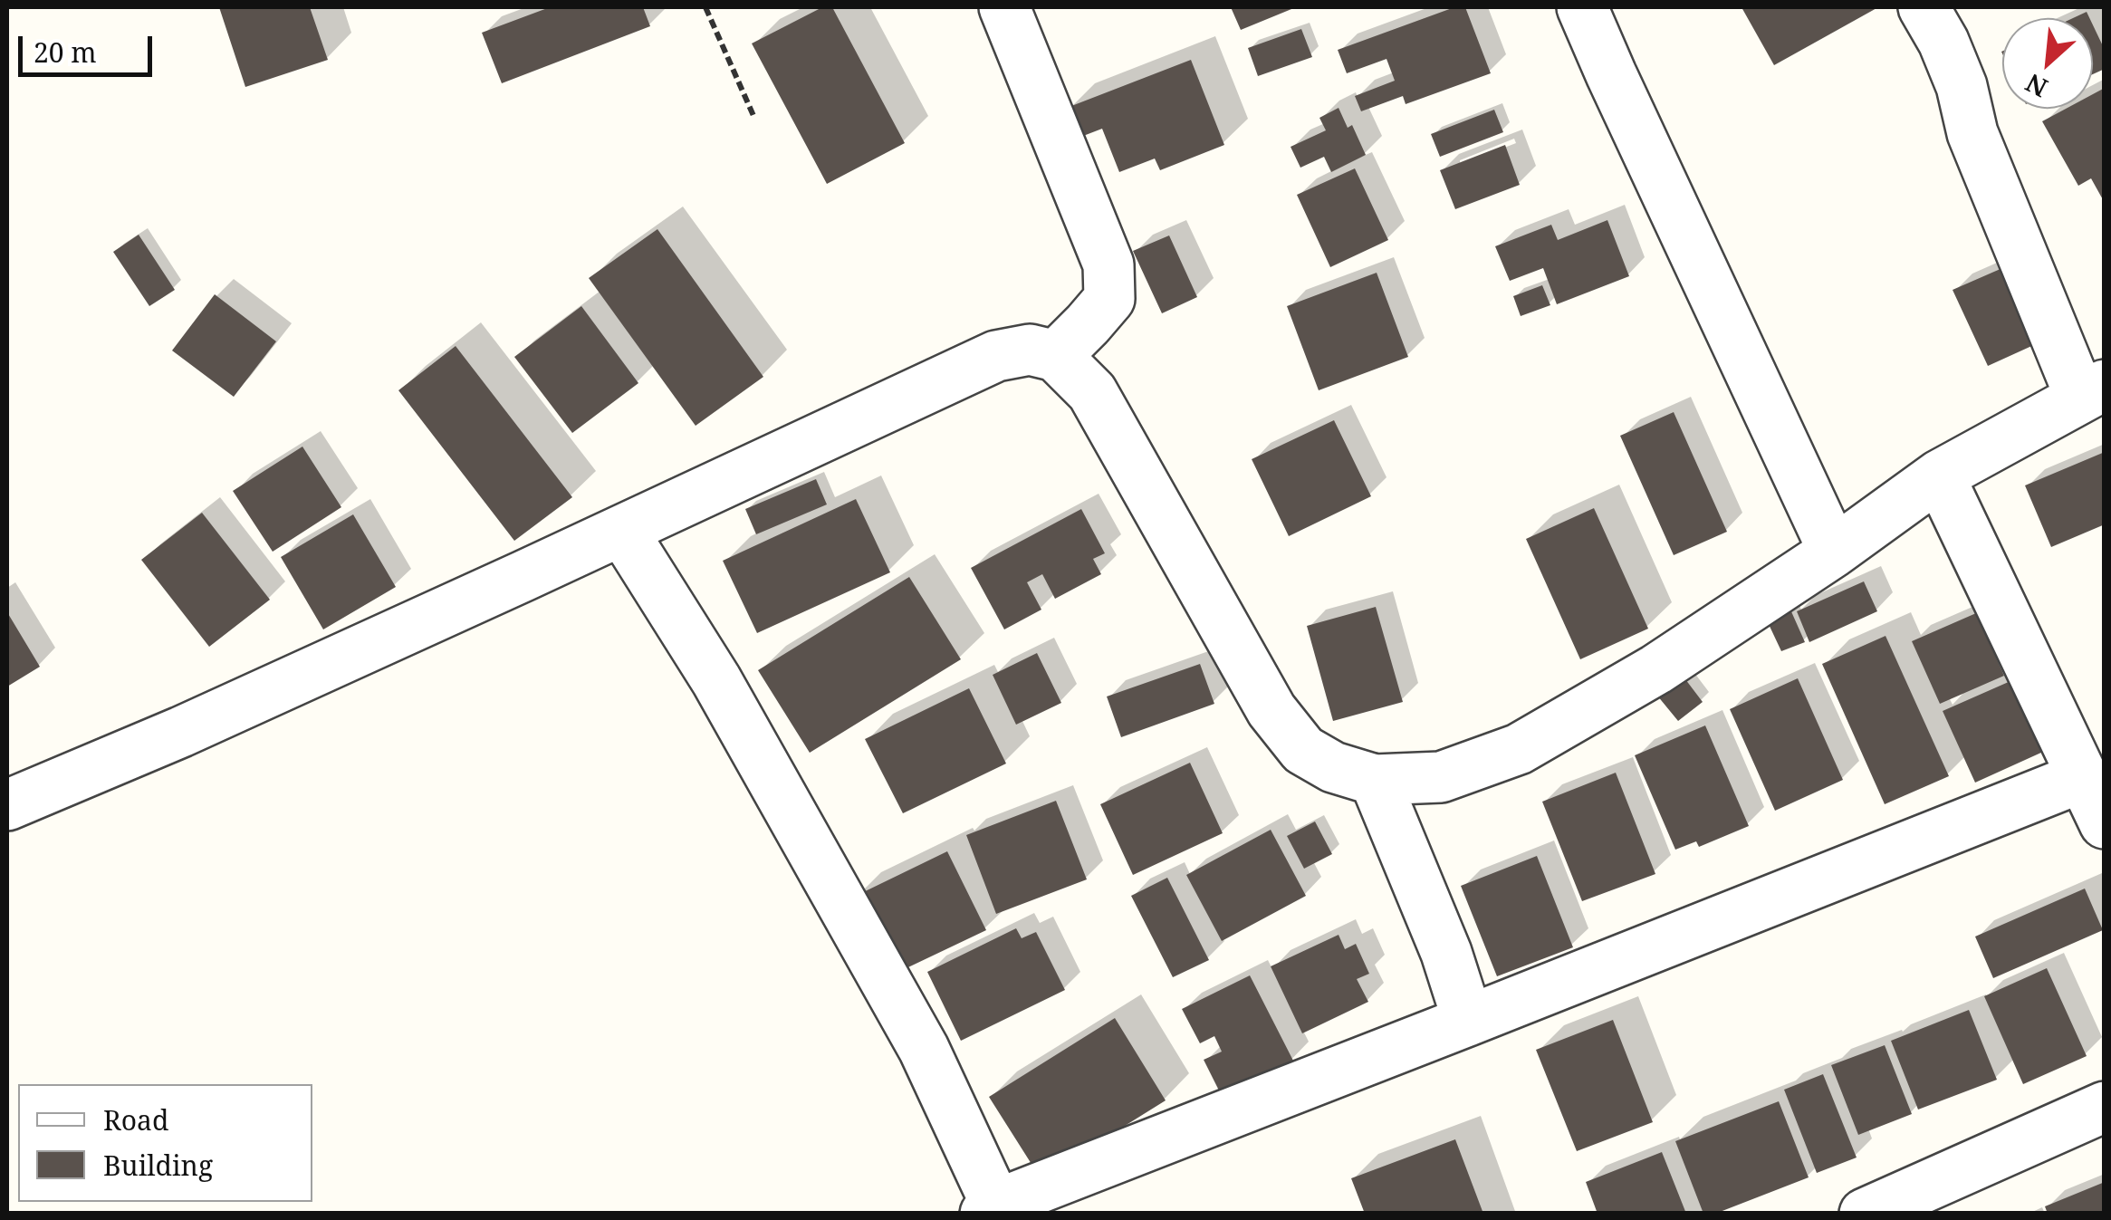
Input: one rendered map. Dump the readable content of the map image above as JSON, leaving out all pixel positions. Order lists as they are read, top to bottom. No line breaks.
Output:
{"legend":["Road","Building"],"scale_bar":"20 m","north":"bottom left"}
